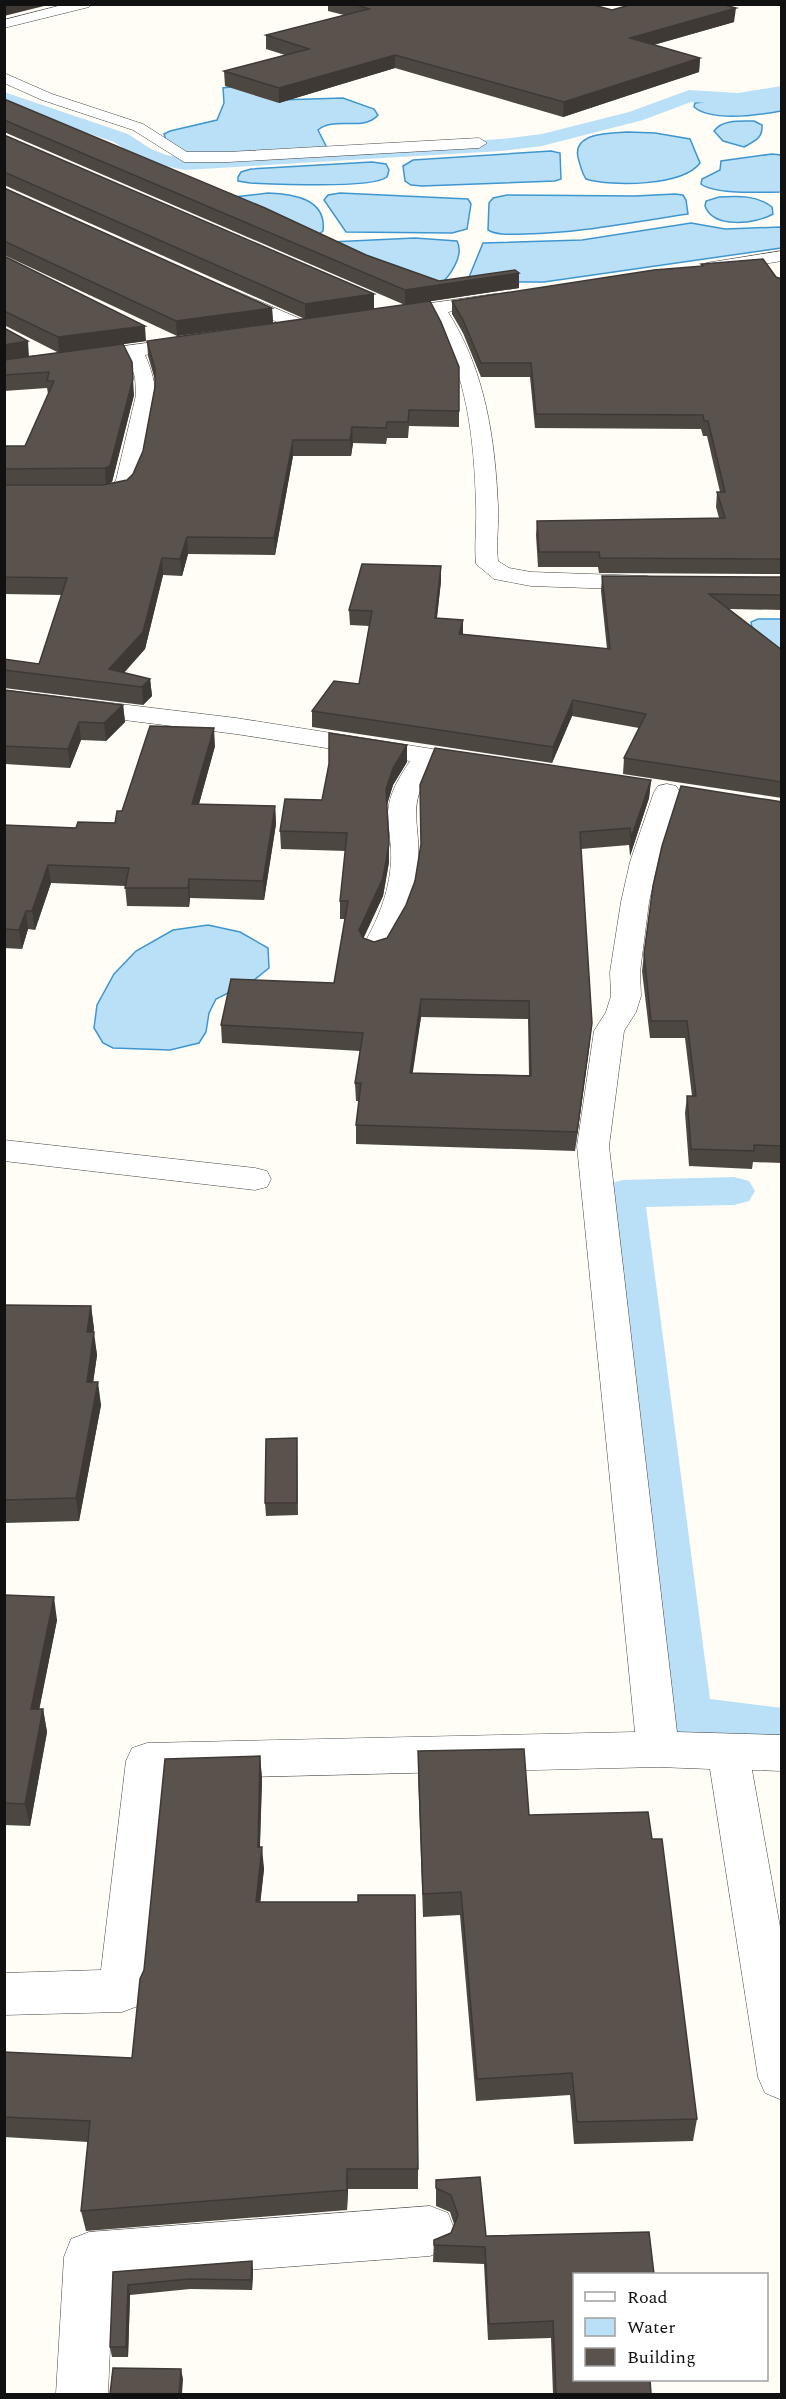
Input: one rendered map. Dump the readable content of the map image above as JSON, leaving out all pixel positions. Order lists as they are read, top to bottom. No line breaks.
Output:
{"legend":["Road","Water","Building"]}
